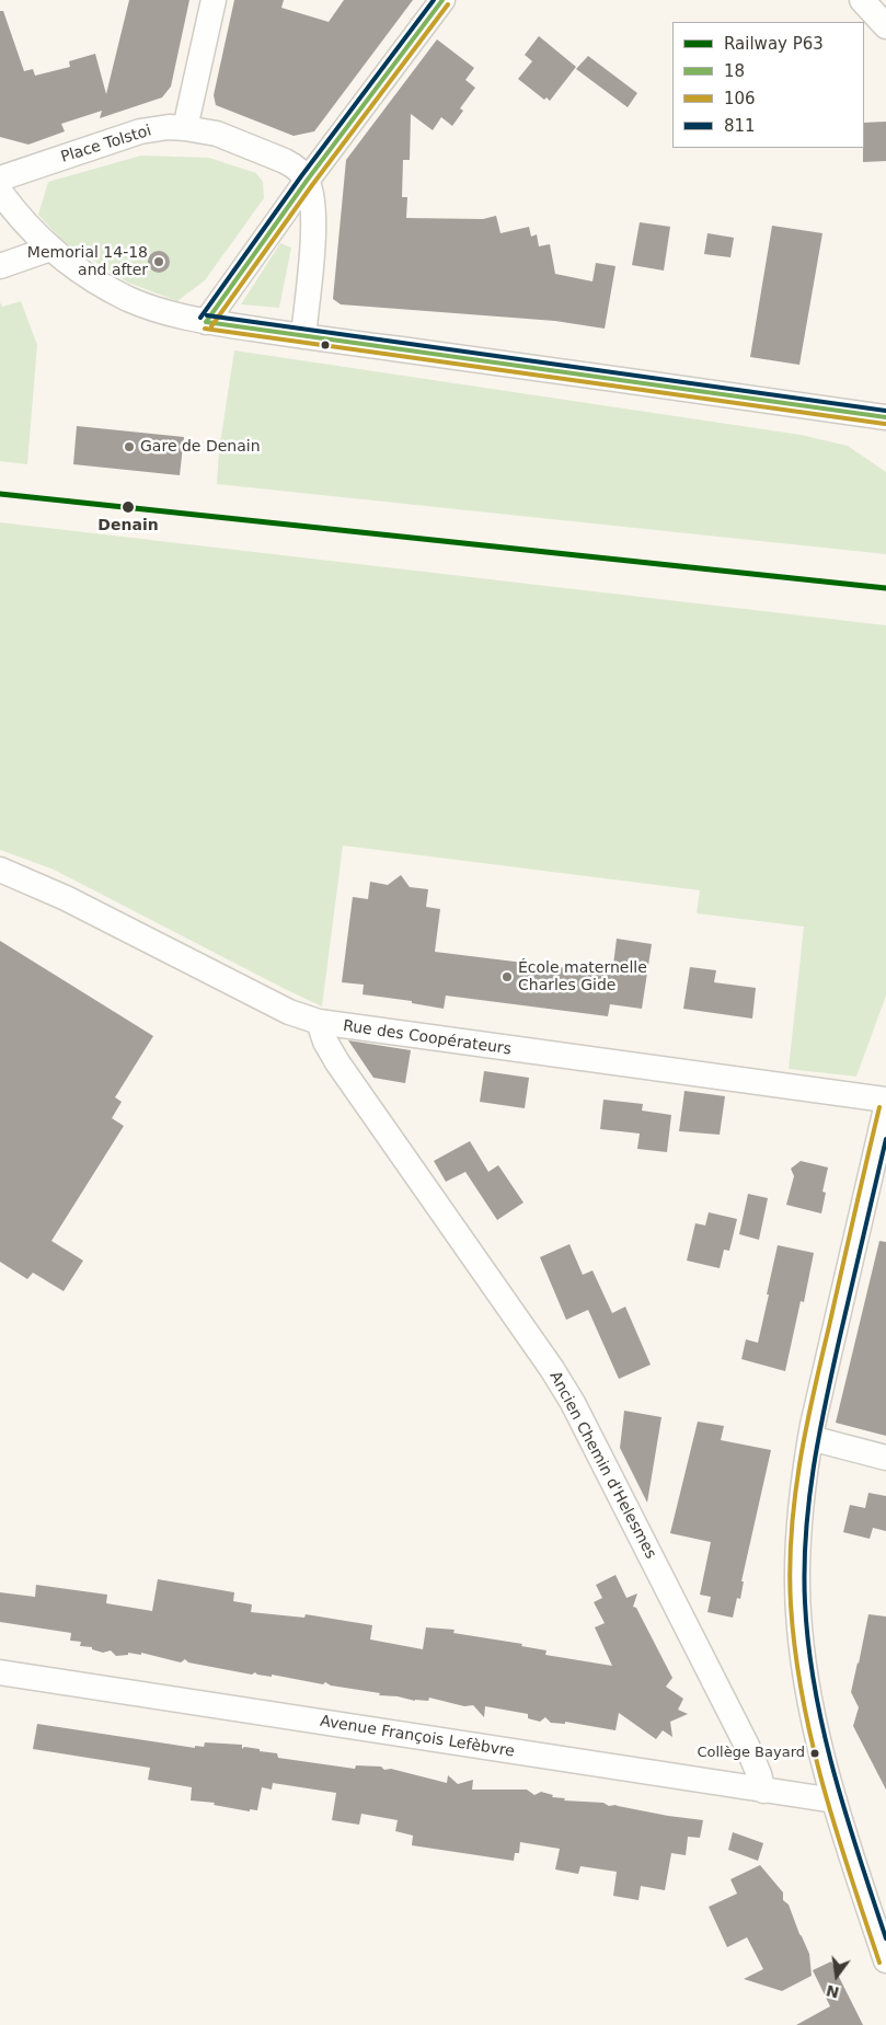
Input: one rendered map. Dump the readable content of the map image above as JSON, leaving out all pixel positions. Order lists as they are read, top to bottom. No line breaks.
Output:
{"streets":{"street":["Place Tolstoi","Rue des Coopérateurs","Ancien Chemin d'Helesmes","Avenue François Lefèbvre"]},"crossings":[["Rue des Coopérateurs","Ancien Chemin d'Helesmes"],["Ancien Chemin d'Helesmes","Avenue François Lefèbvre"]],"places":["Memorial 14-18 and after","Gare de Denain","Denain","École maternelle Charles Gide","Collège Bayard"],"lines":["transit line 18","transit line 811","transit line 106","rail line P63"],"legend":["Railway P63","18","106","811"],"north":"bottom"}
